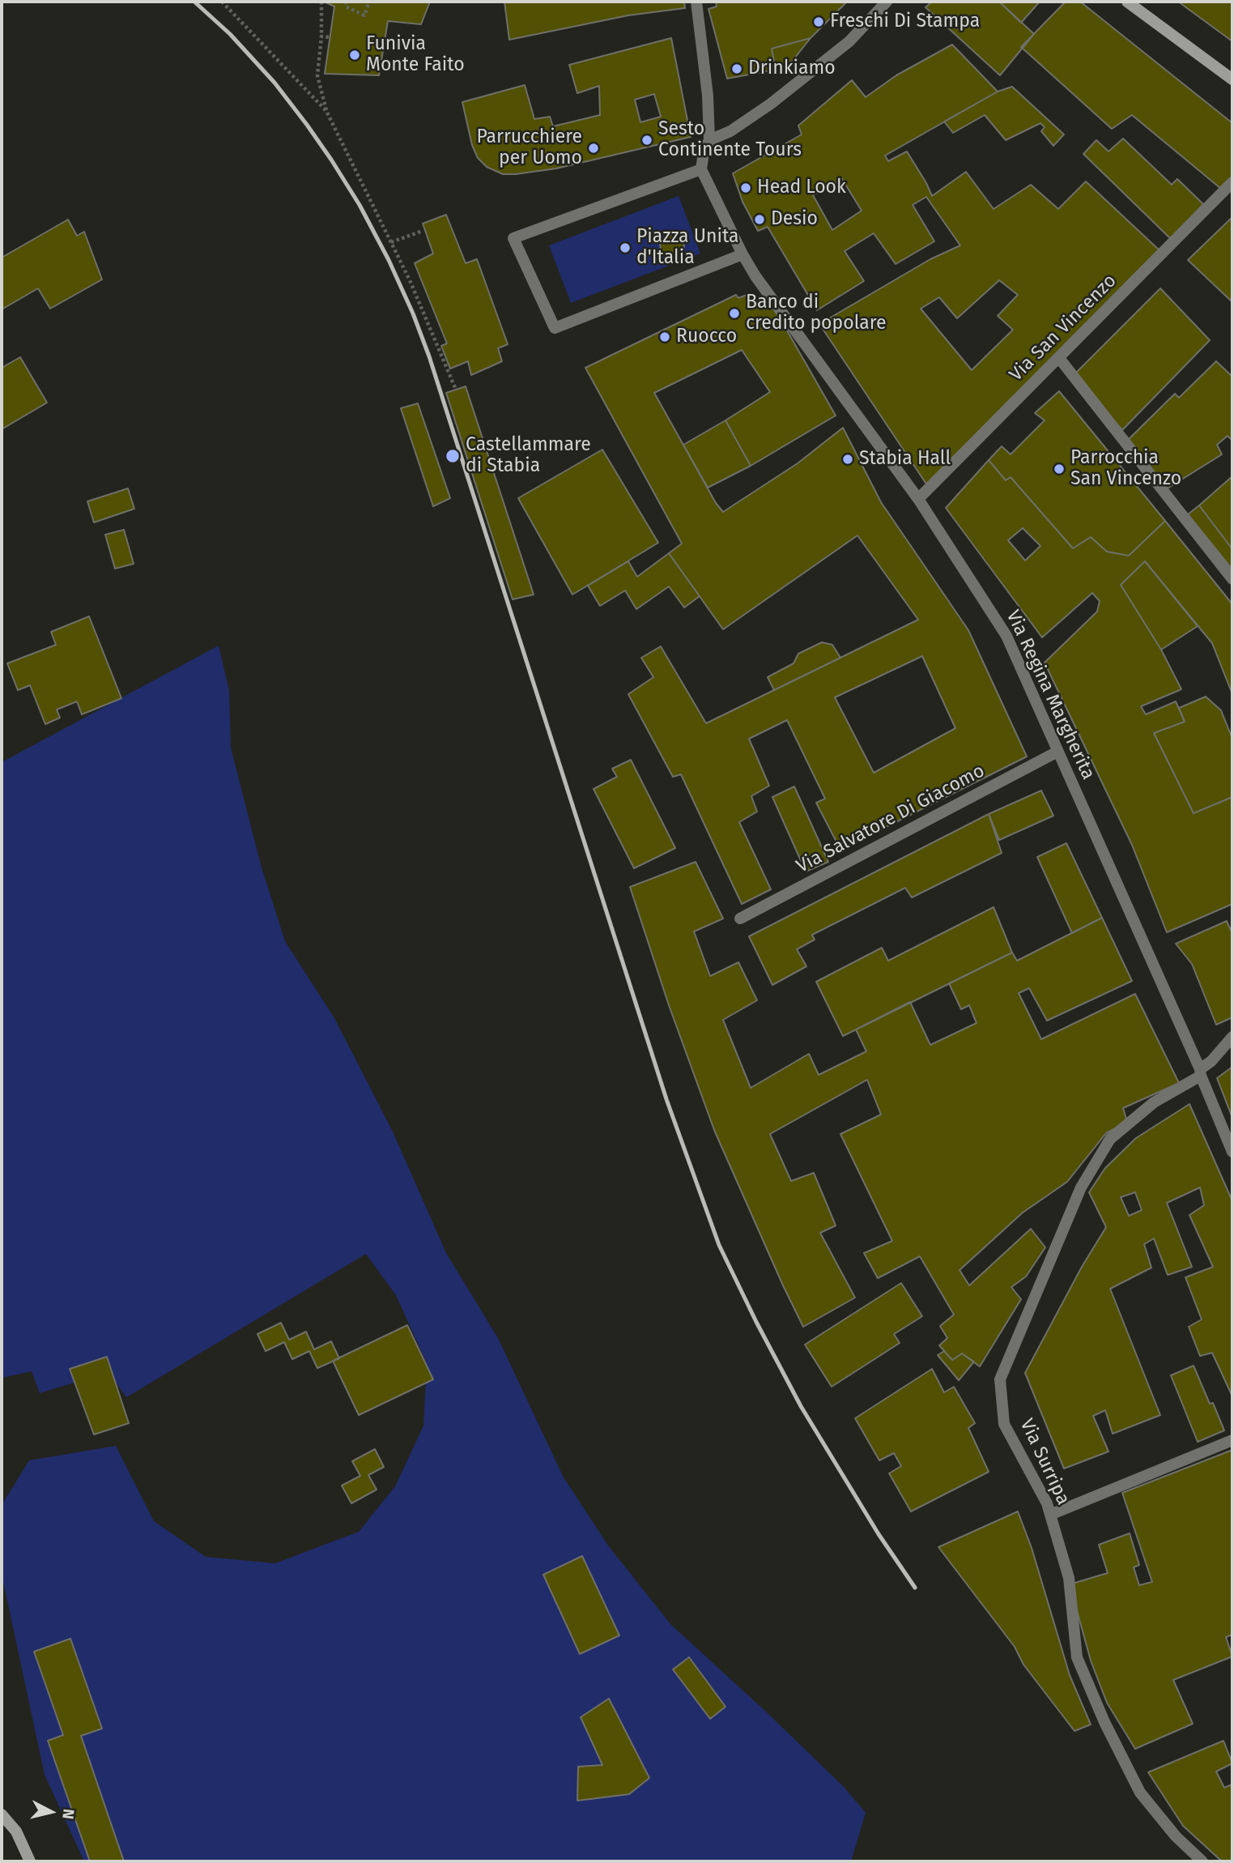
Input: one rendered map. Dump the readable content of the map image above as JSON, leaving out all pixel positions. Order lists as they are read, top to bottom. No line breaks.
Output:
{"streets":{"street":["Via San Vincenzo","Via Regina Margherita","Via Salvatore Di Giacomo","Via Surripa"]},"crossings":[["Via San Vincenzo","Via Regina Margherita"],["Via Regina Margherita","Via Salvatore Di Giacomo"],["Via Regina Margherita","Via Surripa"]],"places":["Freschi Di Stampa","Funivia Monte Faito","Drinkiamo","Sesto Continente Tours","Parrucchiere per Uomo","Head Look","Desio","Piazza Unita d'Italia","Banco di credito popolare","Ruocco","Castellammare di Stabia","Stabia Hall","Parrocchia San Vincenzo"],"north":"right"}
